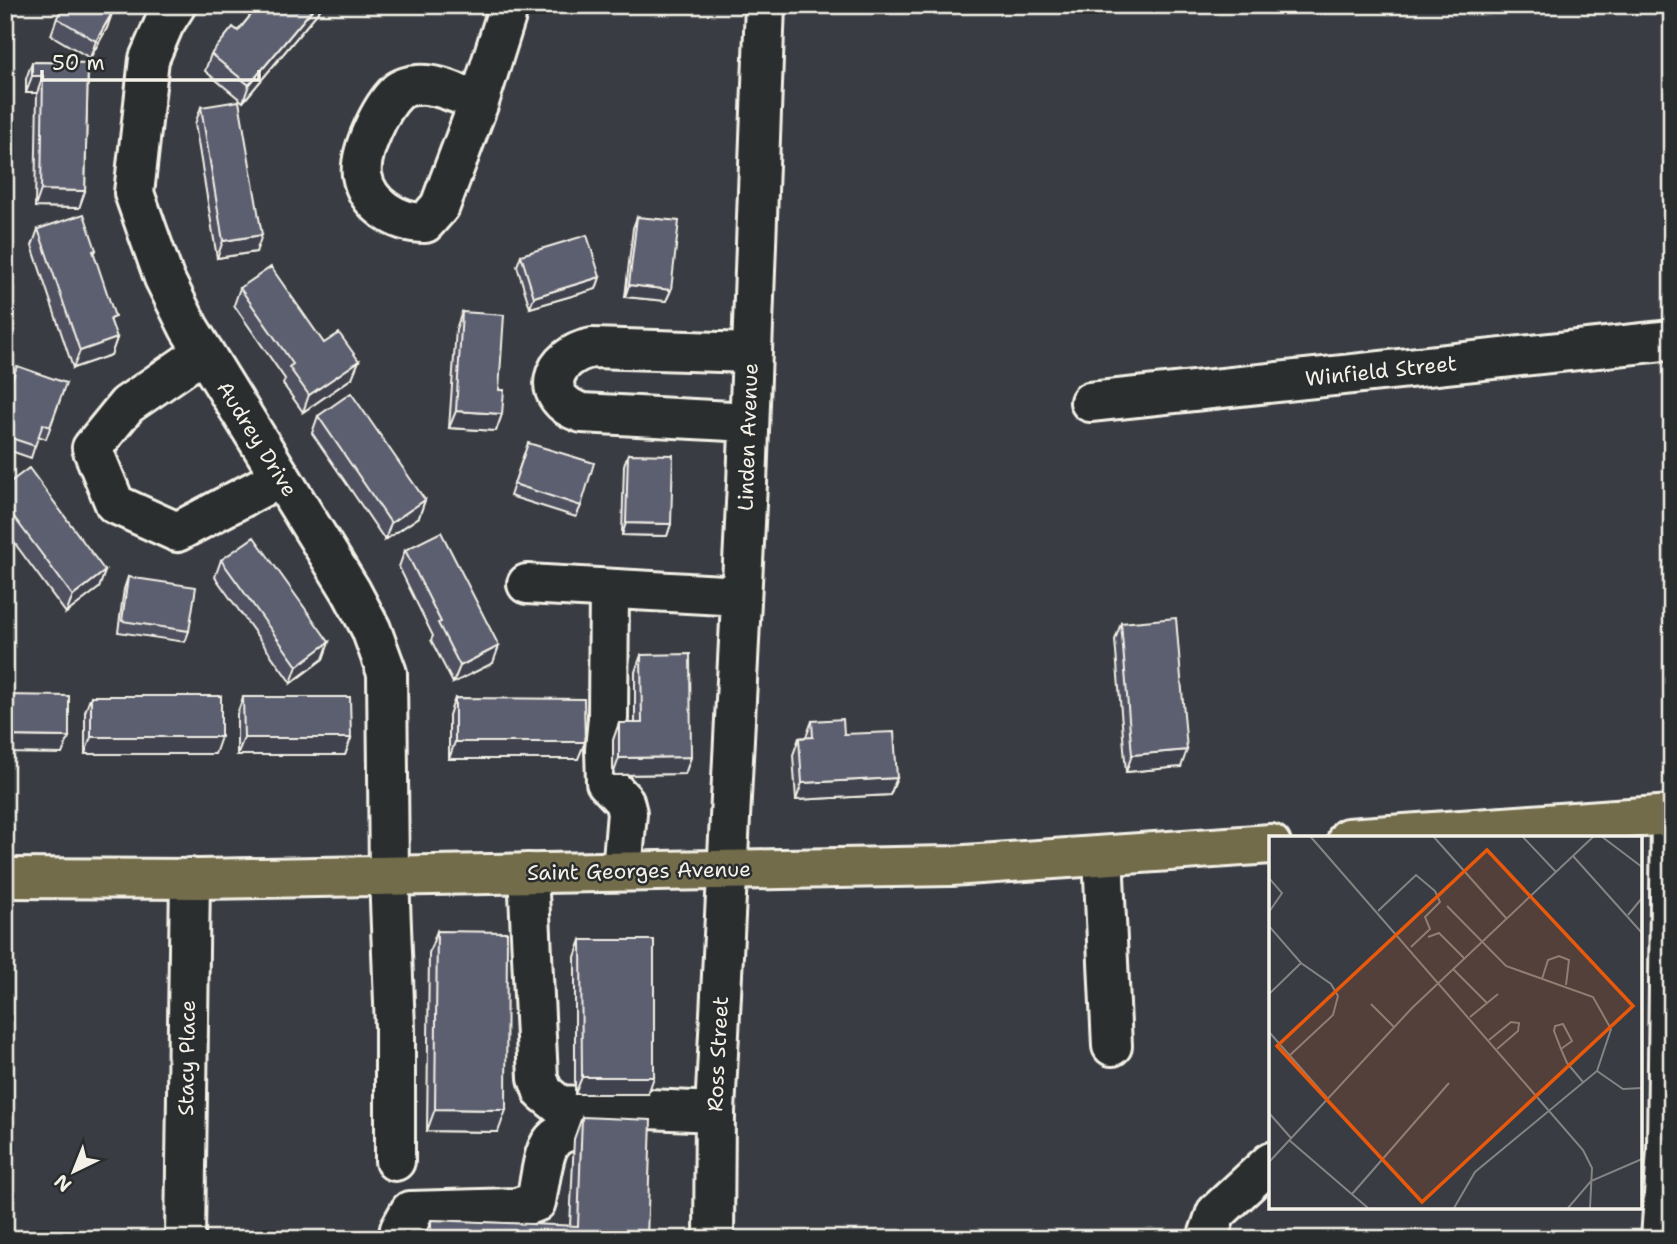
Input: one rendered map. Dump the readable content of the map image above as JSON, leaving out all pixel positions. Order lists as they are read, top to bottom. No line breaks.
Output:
{"streets":{"main road":["Saint Georges Avenue"],"street":["Winfield Street","Linden Avenue","Audrey Drive","Ross Street","Stacy Place"]},"crossings":[["Linden Avenue","Saint Georges Avenue"],["Linden Avenue","Ross Street"],["Audrey Drive","Saint Georges Avenue"],["Saint Georges Avenue","Ross Street"],["Saint Georges Avenue","Stacy Place"]],"scale_bar":"50 m","north":"bottom left"}
